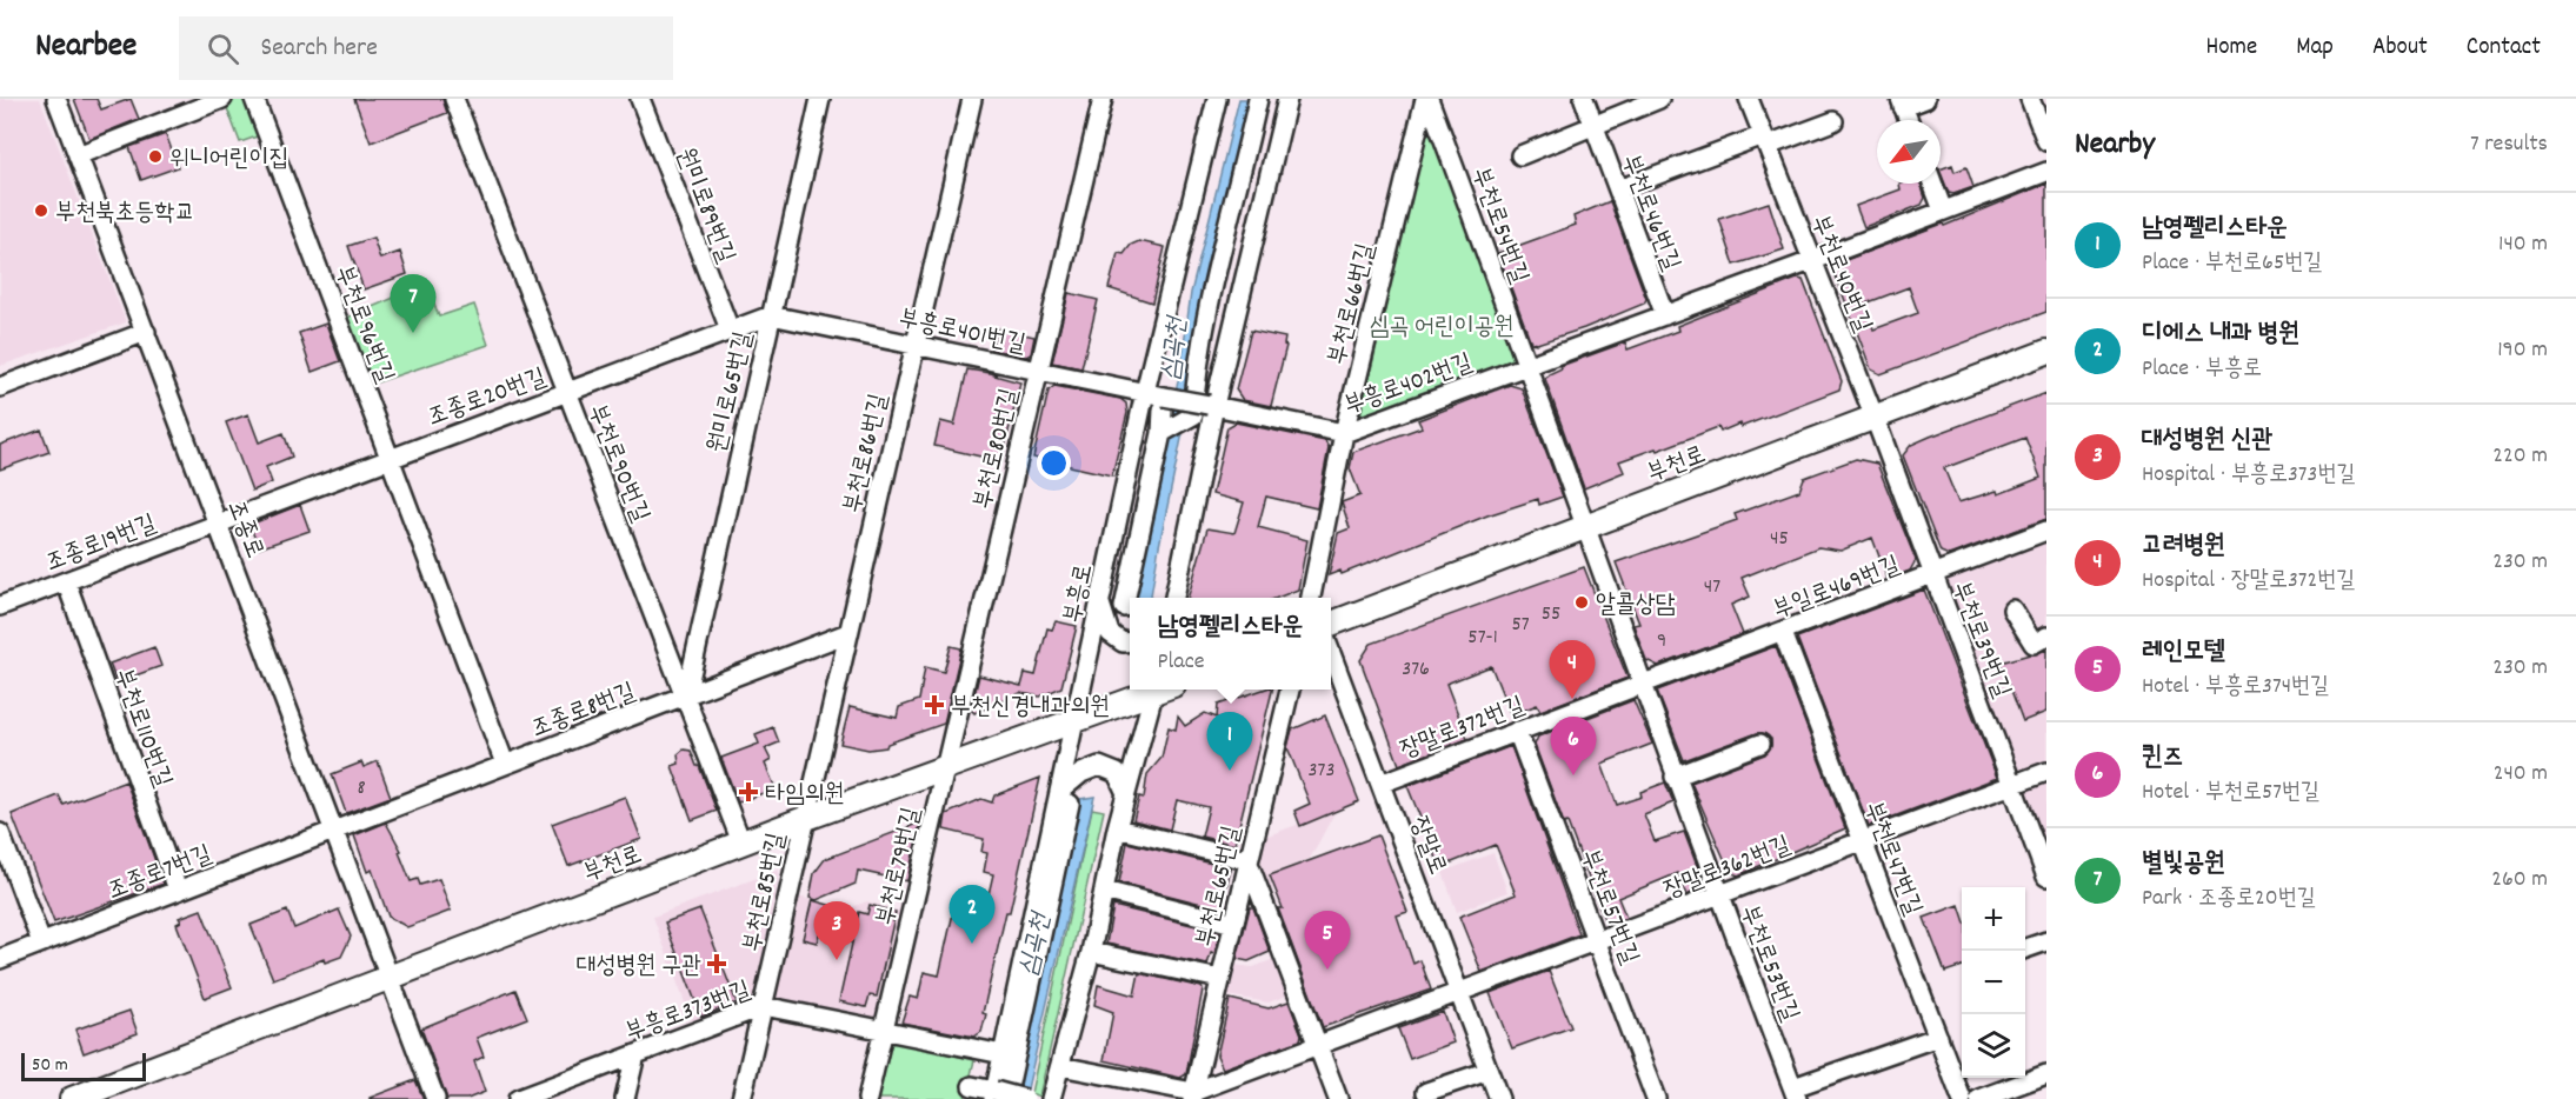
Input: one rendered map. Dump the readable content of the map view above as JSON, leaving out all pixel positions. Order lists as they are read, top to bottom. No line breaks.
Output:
{"streets":{"main road":["부천로"],"street":["원미로89번길","부천로46번길","부천로54번길","부천로40번길","부천로66번길","부천로96번길","부흥로401번길","부흥로402번길","원미로65번길","조종로20번길","부천로80번길","부천로86번길","부천로90번길","조종로","조종로19번길","부일로469번길","부흥로","부천로39번길","조종로8번길","장말로372번길","부천로110번길","장말로","부천로47번길","부천로79번길","장말로362번길","조종로7번길","부천로65번길","부천로85번길","부천로57번길","부천로53번길","부흥로373번길"]},"crossings":[["원미로89번길","조종로20번길"],["부천로46번길","부흥로402번길"],["부천로54번길","부천로66번길"],["부천로54번길","부흥로402번길"],["부천로54번길","부천로"],["부천로54번길","부천로53번길"],["부천로40번길","부흥로402번길"],["부천로40번길","부천로"],["부천로40번길","부천로39번길"],["부천로66번길","부흥로402번길"],["부천로96번길","조종로20번길"],["부천로96번길","조종로8번길"],["부흥로401번길","부흥로402번길"],["부흥로401번길","원미로65번길"],["부흥로401번길","조종로20번길"],["부흥로401번길","부천로80번길"],["부흥로401번길","부천로86번길"],["부흥로401번길","부흥로"],["원미로65번길","조종로20번길"],["원미로65번길","부천로90번길"],["원미로65번길","조종로8번길"],["조종로20번길","부천로90번길"],["조종로20번길","조종로"],["조종로20번길","조종로19번길"],["부천로80번길","부천로"],["부천로80번길","부천로79번길"],["부천로86번길","부천로"],["부천로86번길","조종로8번길"],["부천로86번길","부천로85번길"],["부천로90번길","부천로"],["부천로90번길","조종로8번길"],["부천로","조종로"],["부천로","부흥로"],["부천로","부천로39번길"],["부천로","부천로79번길"],["부천로","부천로85번길"],["부천로","부천로53번길"],["조종로","조종로19번길"],["조종로","조종로8번길"],["조종로","조종로7번길"],["조종로19번길","부천로110번길"],["부일로469번길","부천로39번길"],["부일로469번길","장말로372번길"],["부일로469번길","부천로47번길"],["부일로469번길","부천로53번길"],["부흥로","부흥로373번길"],["부천로39번길","장말로362번길"],["조종로8번길","조종로7번길"],["장말로372번길","장말로"],["장말로372번길","부천로57번길"],["장말로372번길","부천로53번길"],["부천로110번길","조종로7번길"],["장말로","장말로362번길"],["부천로47번길","장말로362번길"],["부천로47번길","부천로53번길"],["부천로79번길","부흥로373번길"],["장말로362번길","부천로65번길"],["장말로362번길","부천로57번길"],["장말로362번길","부천로53번길"],["부천로85번길","부흥로373번길"]],"water":["심곡천"],"parks":["심곡 어린이공원"],"places":{"other":["위니어린이집","부천북초등학교","알콜상담"],"health":["부천신경내과의원","타임의원","대성병원 구관"]},"house_numbers":["45","47","55","57","57-1","9","376","373","8"],"scale_bar":"50 m","north":"bottom left","page":{"header":"Nearbee","search":"Search here","nav":["Home","Map","About","Contact"],"heading":["Nearby","7 results"],"list":[{"mark":"1","name":"남영펠리스타운","note":"Place · 부천로65번길","value":"140 m"},{"mark":"2","name":"디에스 내과 병원","note":"Place · 부흥로","value":"190 m"},{"mark":"3","name":"대성병원 신관","note":"Hospital · 부흥로373번길","value":"220 m"},{"mark":"4","name":"고려병원","note":"Hospital · 장말로372번길","value":"230 m"},{"mark":"5","name":"레인모텔","note":"Hotel · 부흥로374번길","value":"230 m"},{"mark":"6","name":"퀸즈","note":"Hotel · 부천로57번길","value":"240 m"},{"mark":"7","name":"별빛공원","note":"Park · 조종로20번길","value":"260 m"}],"pins":["7","4","1","6","2","3","5"],"popup":["남영펠리스타운","Place"],"map_buttons":["+","−"],"scale":"50 m"}}
